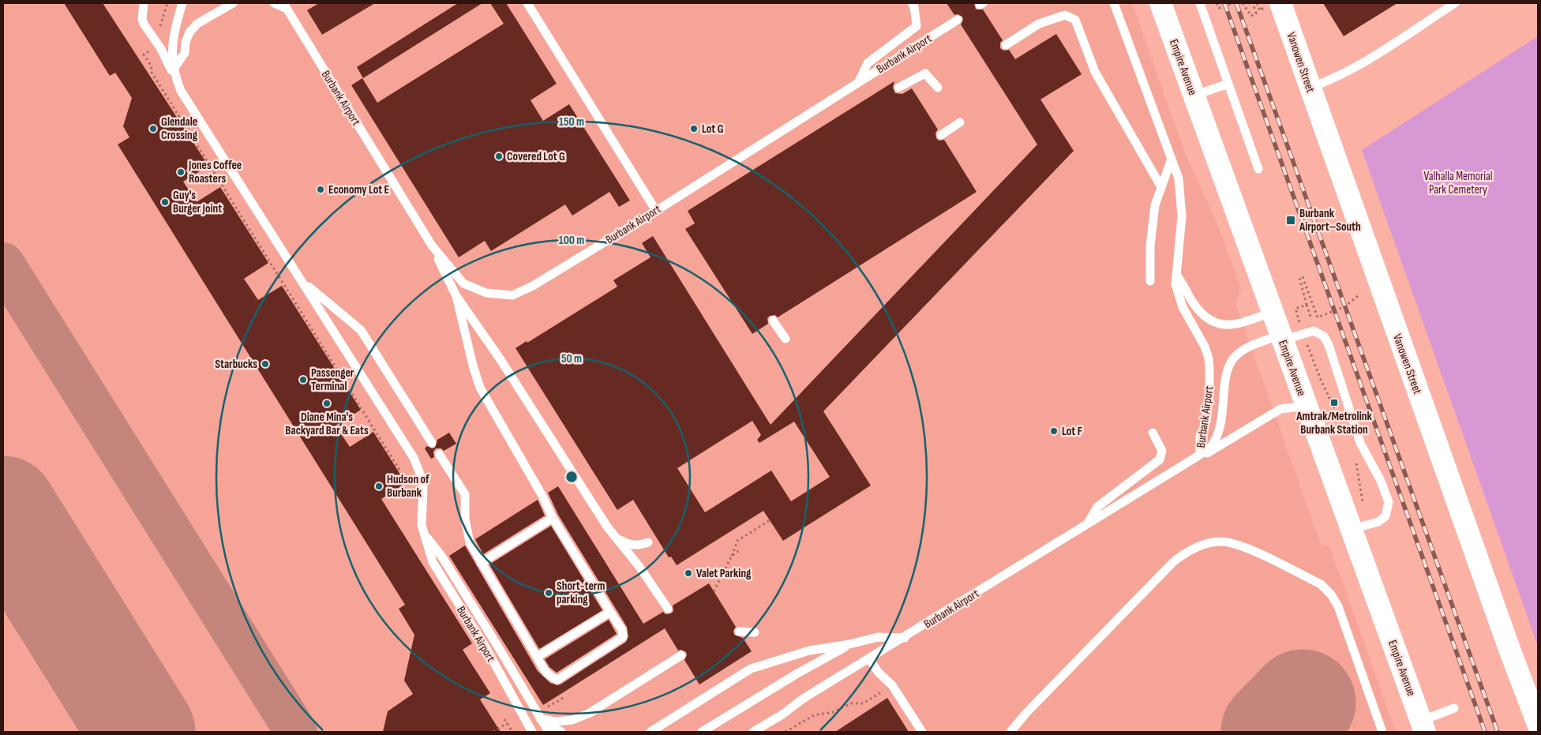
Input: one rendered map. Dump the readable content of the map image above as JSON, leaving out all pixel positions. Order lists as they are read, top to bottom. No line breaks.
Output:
{"streets":{"main road":["Vanowen Street","Empire Avenue"],"lane":["Burbank Airport"]},"parks":["Valhalla Memorial Park Cemetery"],"places":{"other":["Glendale Crossing","Lot G","Covered Lot G","Jones Coffee Roasters","Economy Lot E","Guy's Burger Joint","Starbucks","Passenger Terminal","Diane Mina's Backyard Bar & Eats","Lot F","Hudson of Burbank","Valet Parking","Short-term parking"],"transit":["Burbank Airport–South","Amtrak/Metrolink Burbank Station"]},"rings":["150 m","100 m","50 m"]}
